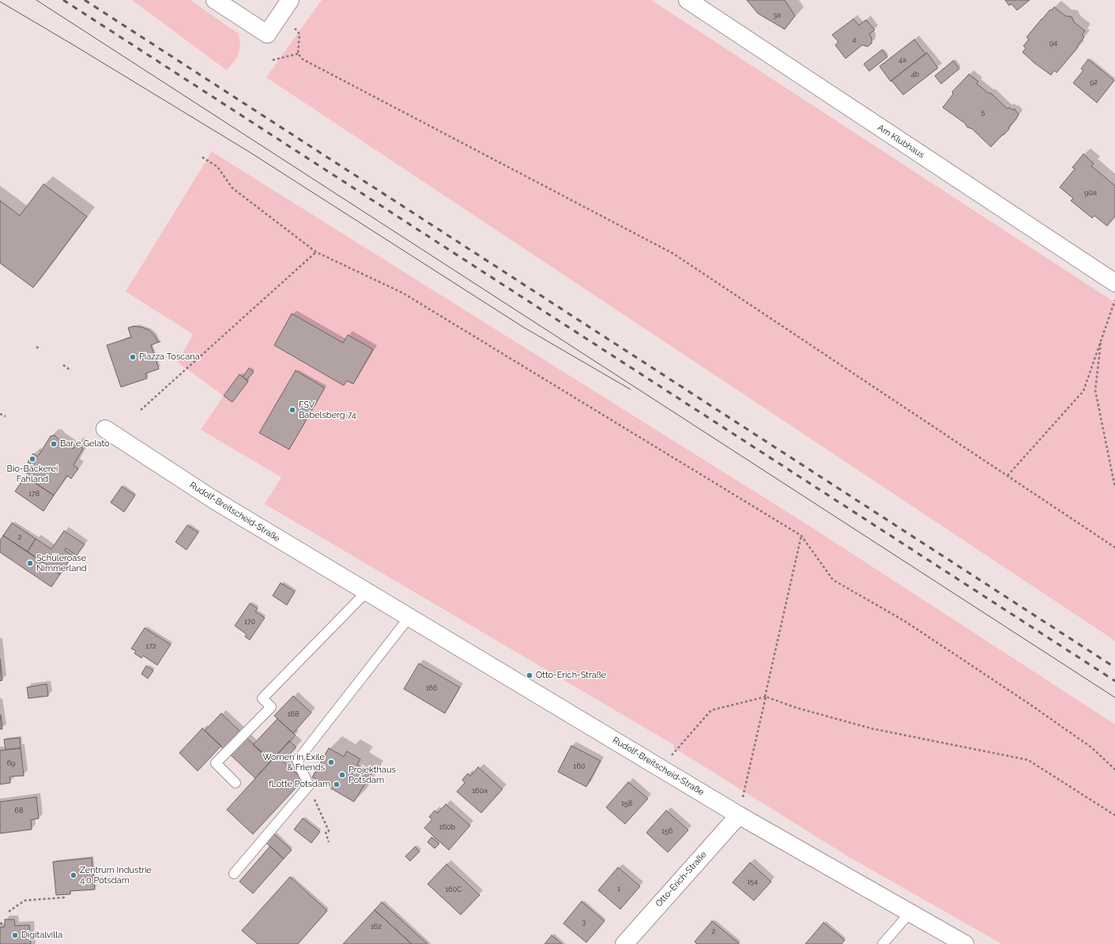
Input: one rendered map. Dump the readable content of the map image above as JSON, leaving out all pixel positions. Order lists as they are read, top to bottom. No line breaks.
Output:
{"streets":{"street":["Am Klubhaus","Rudolf-Breitscheid-Straße","Otto-Erich-Straße"]},"crossings":[["Rudolf-Breitscheid-Straße","Otto-Erich-Straße"]],"places":["Piazza Toscana","FSV Babelsberg 74","Bar e Gelato","Bio-Bäckerei Fahland","Schüleroase Nimmerland","Otto-Erich-Straße","Women in Exile & Friends","Projekthaus Potsdam","fLotte Potsdam","Zentrum Industrie 4.0 Potsdam","Digitalvilla"],"house_numbers":["3a","4","94","4a","4b","92","5","90a","178","2","170","172","166","168","69","160","160a","158","68","160b","156","154","1","160C","3","162","2"]}
